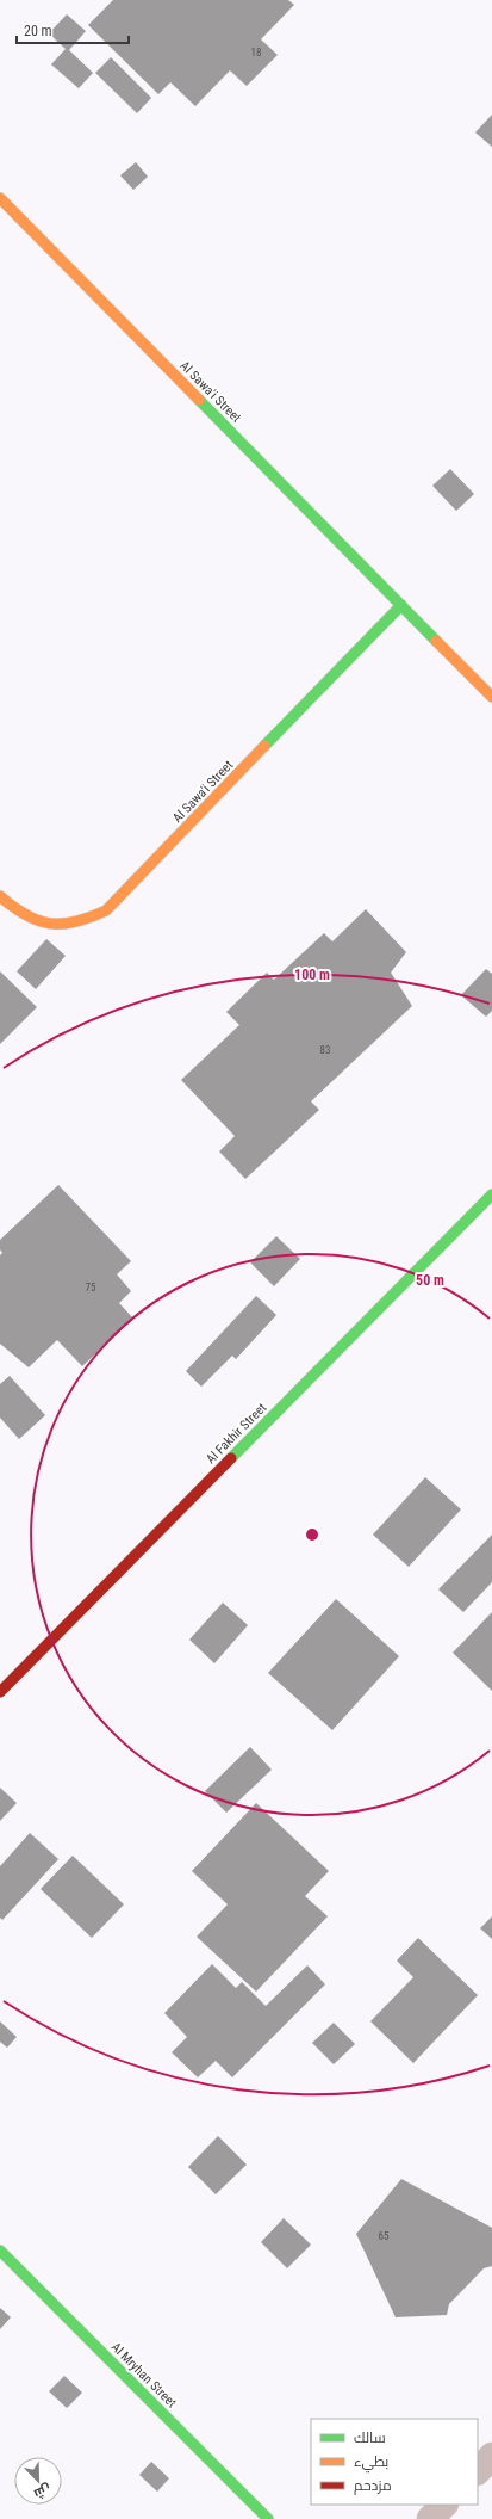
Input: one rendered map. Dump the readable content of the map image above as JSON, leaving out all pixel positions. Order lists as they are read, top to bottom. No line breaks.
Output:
{"streets":{"street":["Al Sawa'i Street","Al Fakhir Street","Al Mryhan Street"]},"house_numbers":["18","83","75","65"],"legend":["سالك","بطيء","مزدحم"],"scale_bar":"20 m","north":"bottom right","rings":["100 m","50 m"]}
